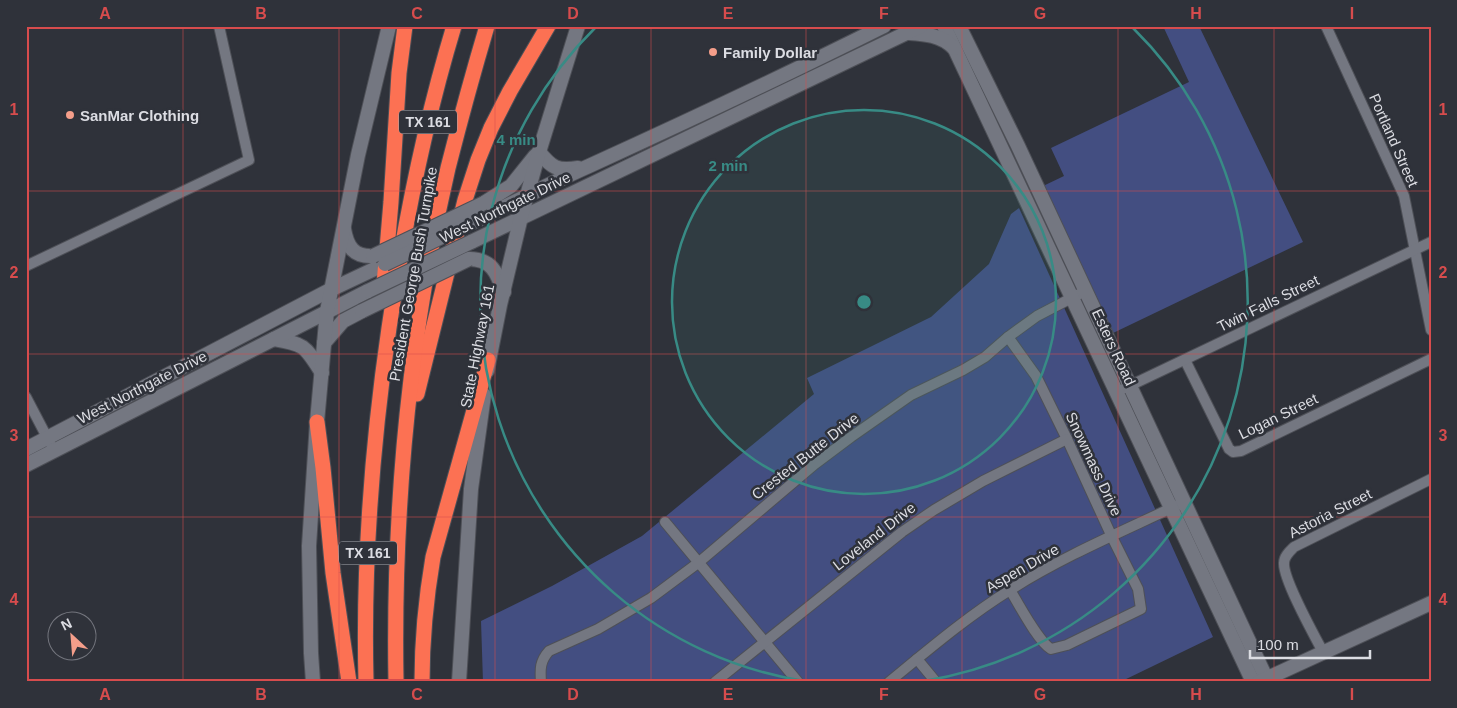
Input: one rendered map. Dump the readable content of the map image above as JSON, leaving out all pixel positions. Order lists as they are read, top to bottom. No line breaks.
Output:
{"streets":{"highway":["TX 161","President George Bush Turnpike"],"main road":["West Northgate Drive","State Highway 161","Esters Road"],"street":["Portland Street","Twin Falls Street","Logan Street","Crested Butte Drive","Snowmass Drive","Astoria Street","Loveland Drive","Aspen Drive"]},"crossings":[["Portland Street","Twin Falls Street"],["West Northgate Drive","State Highway 161"],["Twin Falls Street","Esters Road"],["Twin Falls Street","Logan Street"],["Esters Road","Crested Butte Drive"],["Esters Road","Aspen Drive"],["Crested Butte Drive","Snowmass Drive"],["Snowmass Drive","Loveland Drive"],["Snowmass Drive","Aspen Drive"]],"places":["Family Dollar","SanMar Clothing"],"scale_bar":"100 m","north":"top left","grid":{"columns":["A","B","C","D","E","F","G","H","I"],"rows":["1","2","3","4"]},"rings":["4 min","2 min"]}
